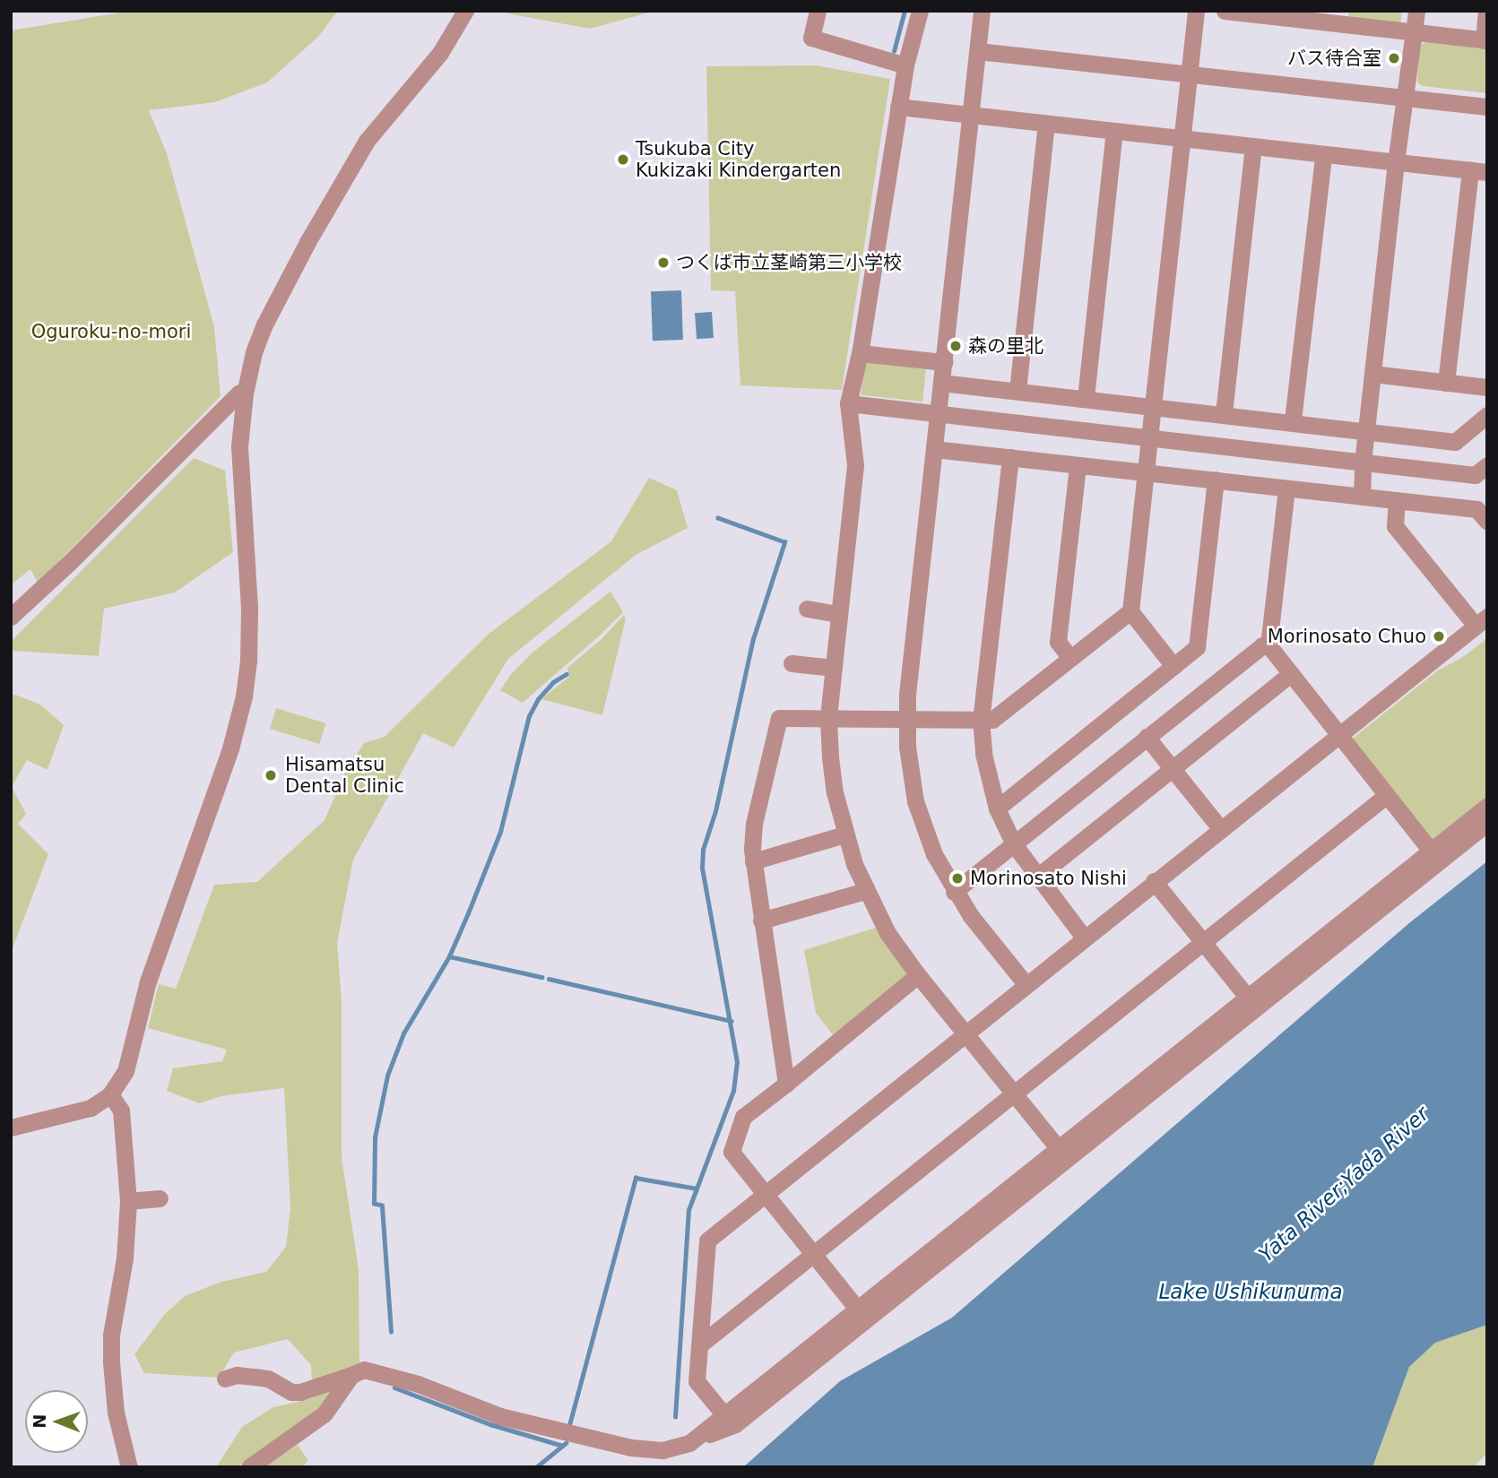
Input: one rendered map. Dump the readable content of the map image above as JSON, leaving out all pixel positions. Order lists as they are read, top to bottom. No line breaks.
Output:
{"water":["Yata River;Yada River","Lake Ushikunuma"],"parks":["Oguroku-no-mori"],"places":["バス待合室","Tsukuba City Kukizaki Kindergarten","つくば市立茎崎第三小学校","森の里北","Morinosato Chuo","Hisamatsu Dental Clinic","Morinosato Nishi"],"north":"left"}
